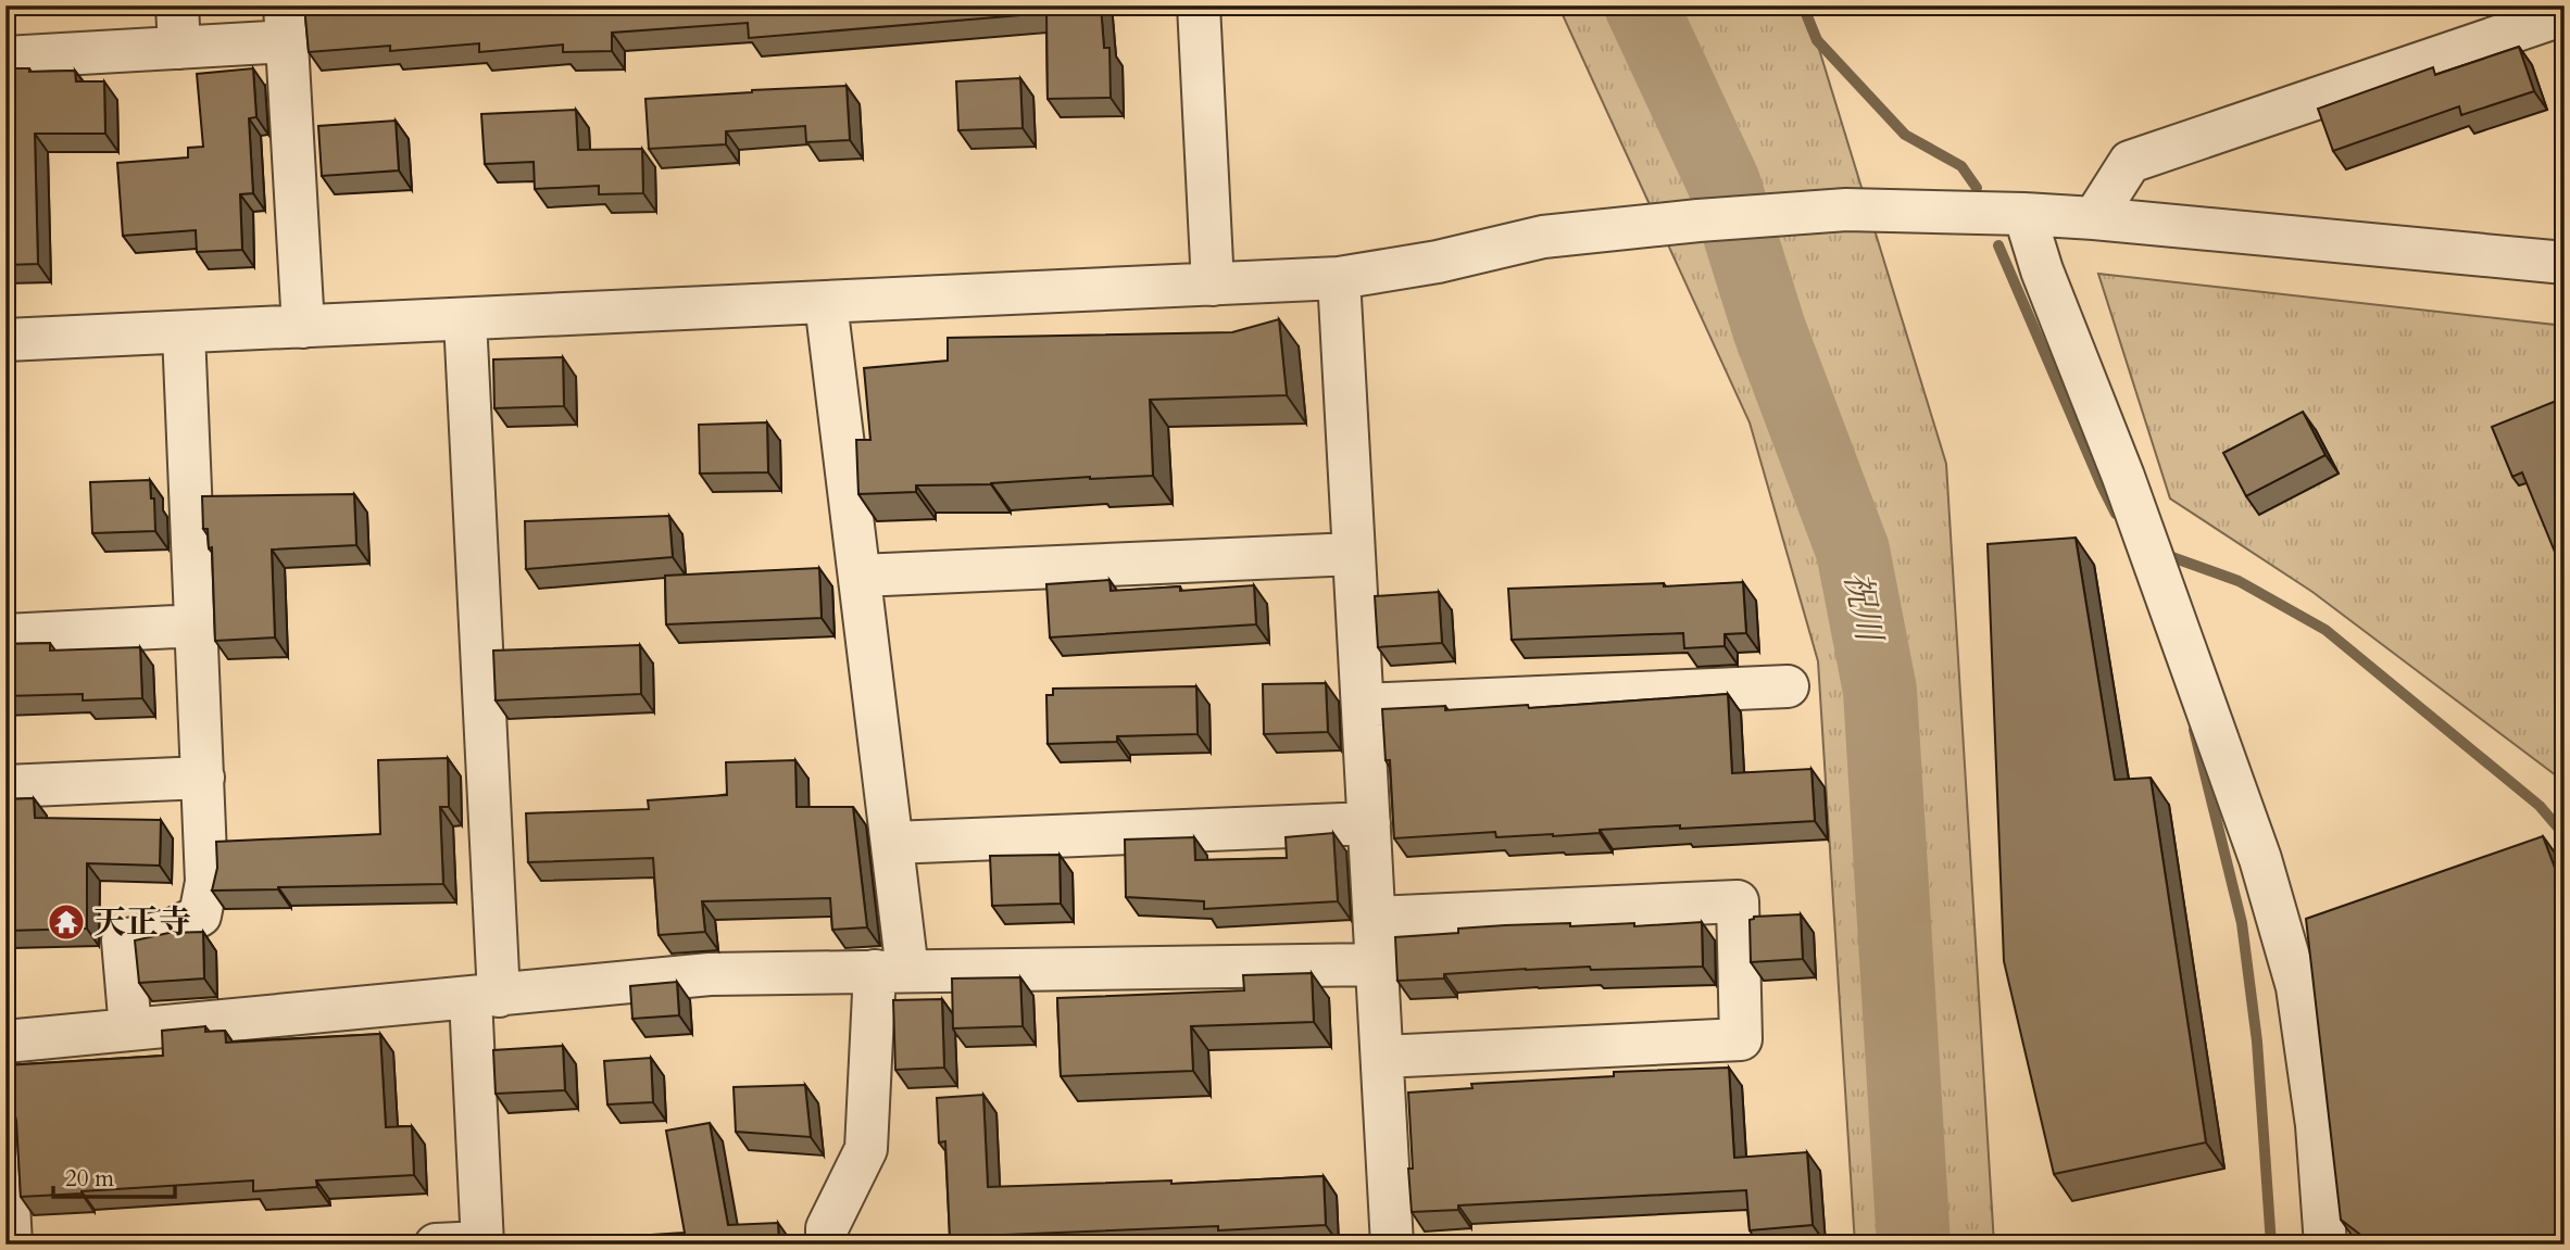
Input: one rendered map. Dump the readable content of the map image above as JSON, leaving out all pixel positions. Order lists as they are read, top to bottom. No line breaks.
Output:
{"water":["祝川"],"places":{"temple":["天正寺"]},"scale_bar":"20 m"}
